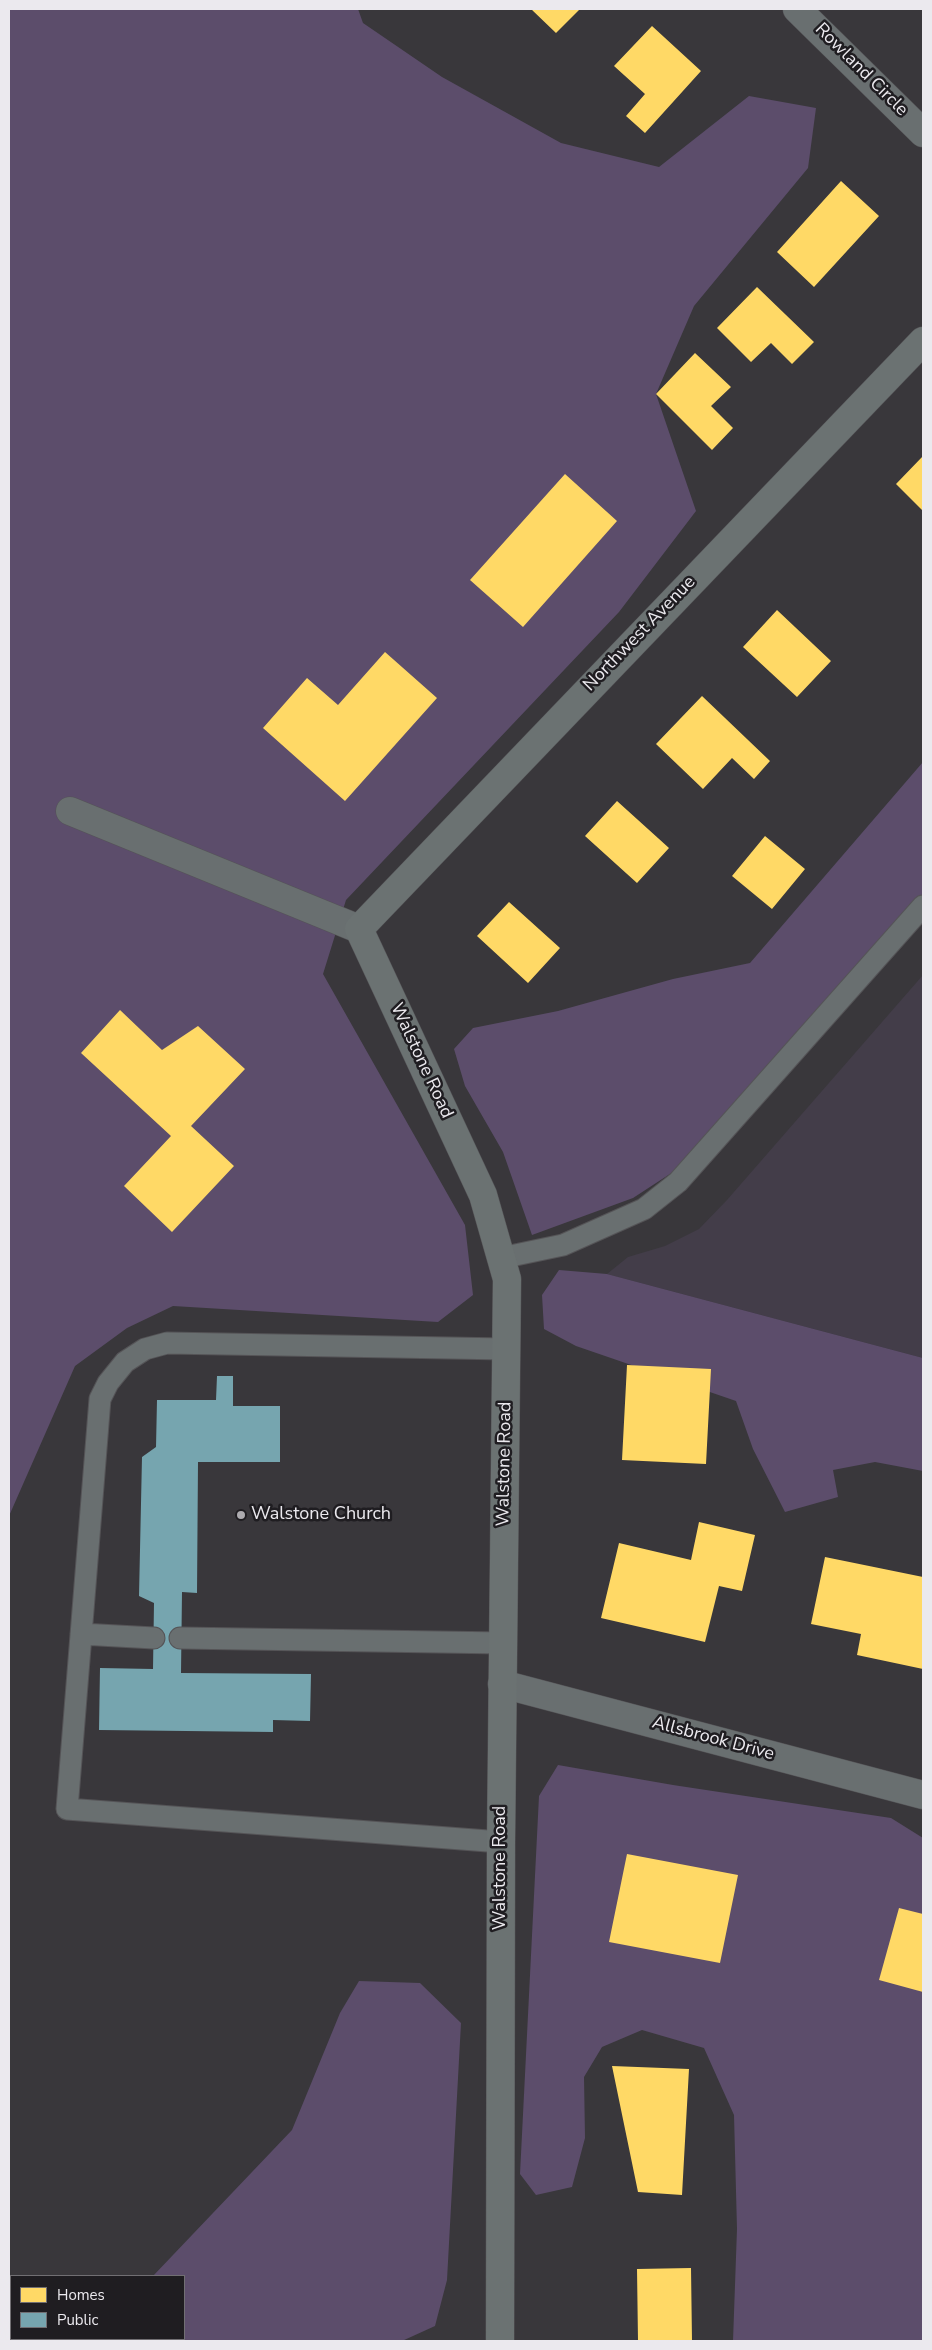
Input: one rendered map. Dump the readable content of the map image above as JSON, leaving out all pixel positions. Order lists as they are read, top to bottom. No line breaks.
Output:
{"streets":{"street":["Rowland Circle","Northwest Avenue","Walstone Road","Allsbrook Drive"]},"crossings":[["Northwest Avenue","Walstone Road"],["Walstone Road","Allsbrook Drive"]],"places":["Walstone Church"],"legend":["Homes","Public"]}
